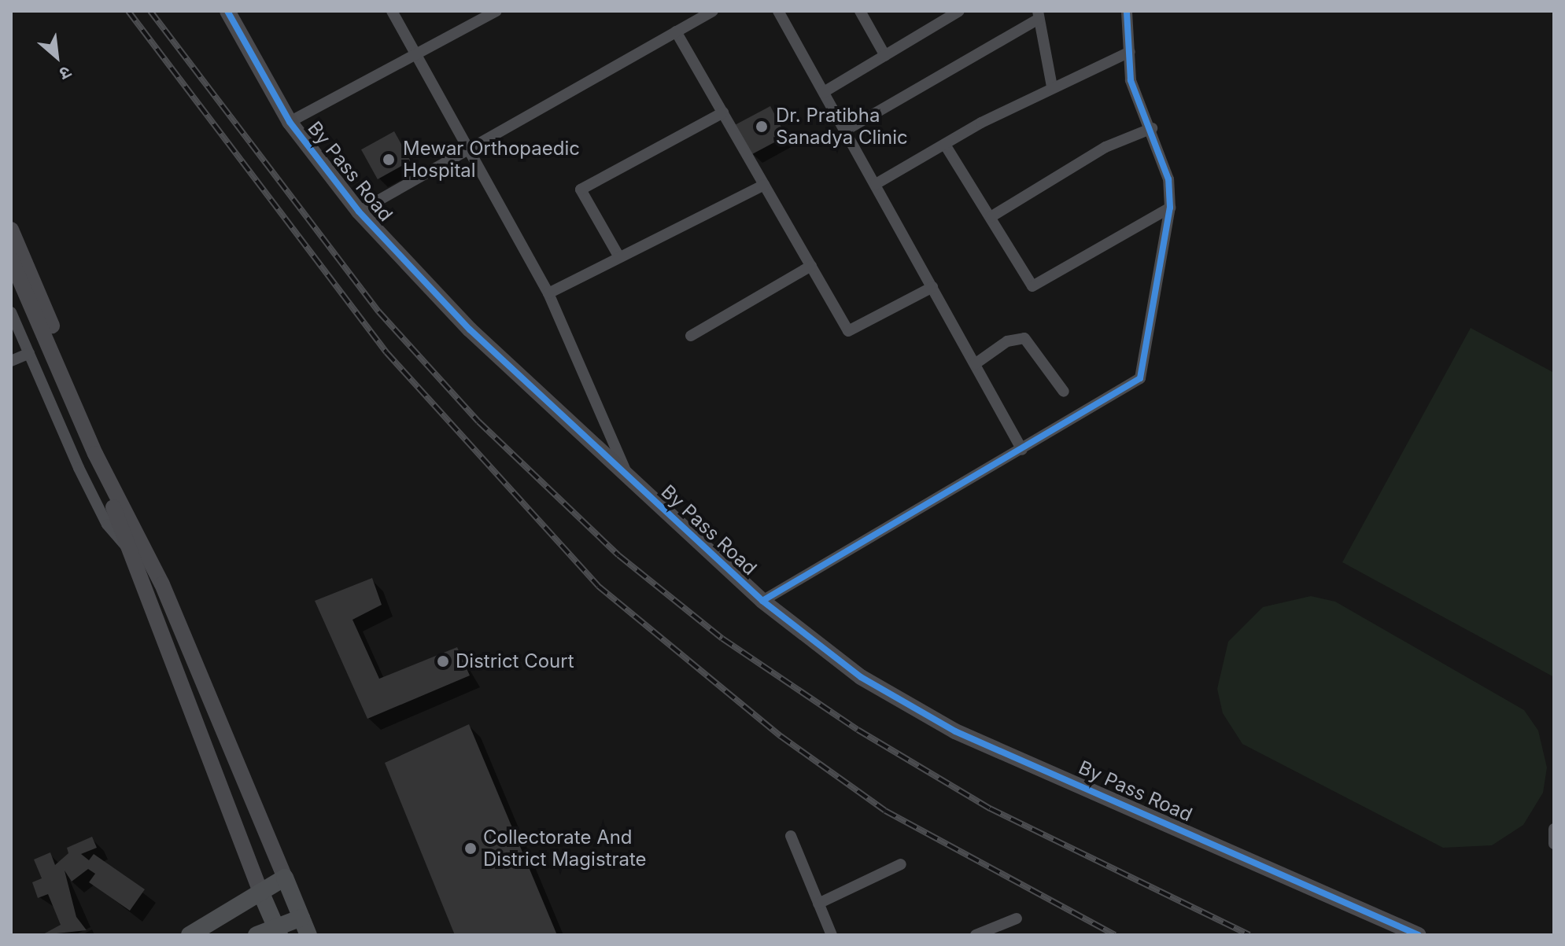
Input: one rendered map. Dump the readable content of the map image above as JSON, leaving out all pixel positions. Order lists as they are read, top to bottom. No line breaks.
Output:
{"streets":{"street":["By Pass Road"]},"places":["Dr. Pratibha Sanadya Clinic","Mewar Orthopaedic Hospital","District Court","Collectorate And District Magistrate"],"north":"bottom right"}
